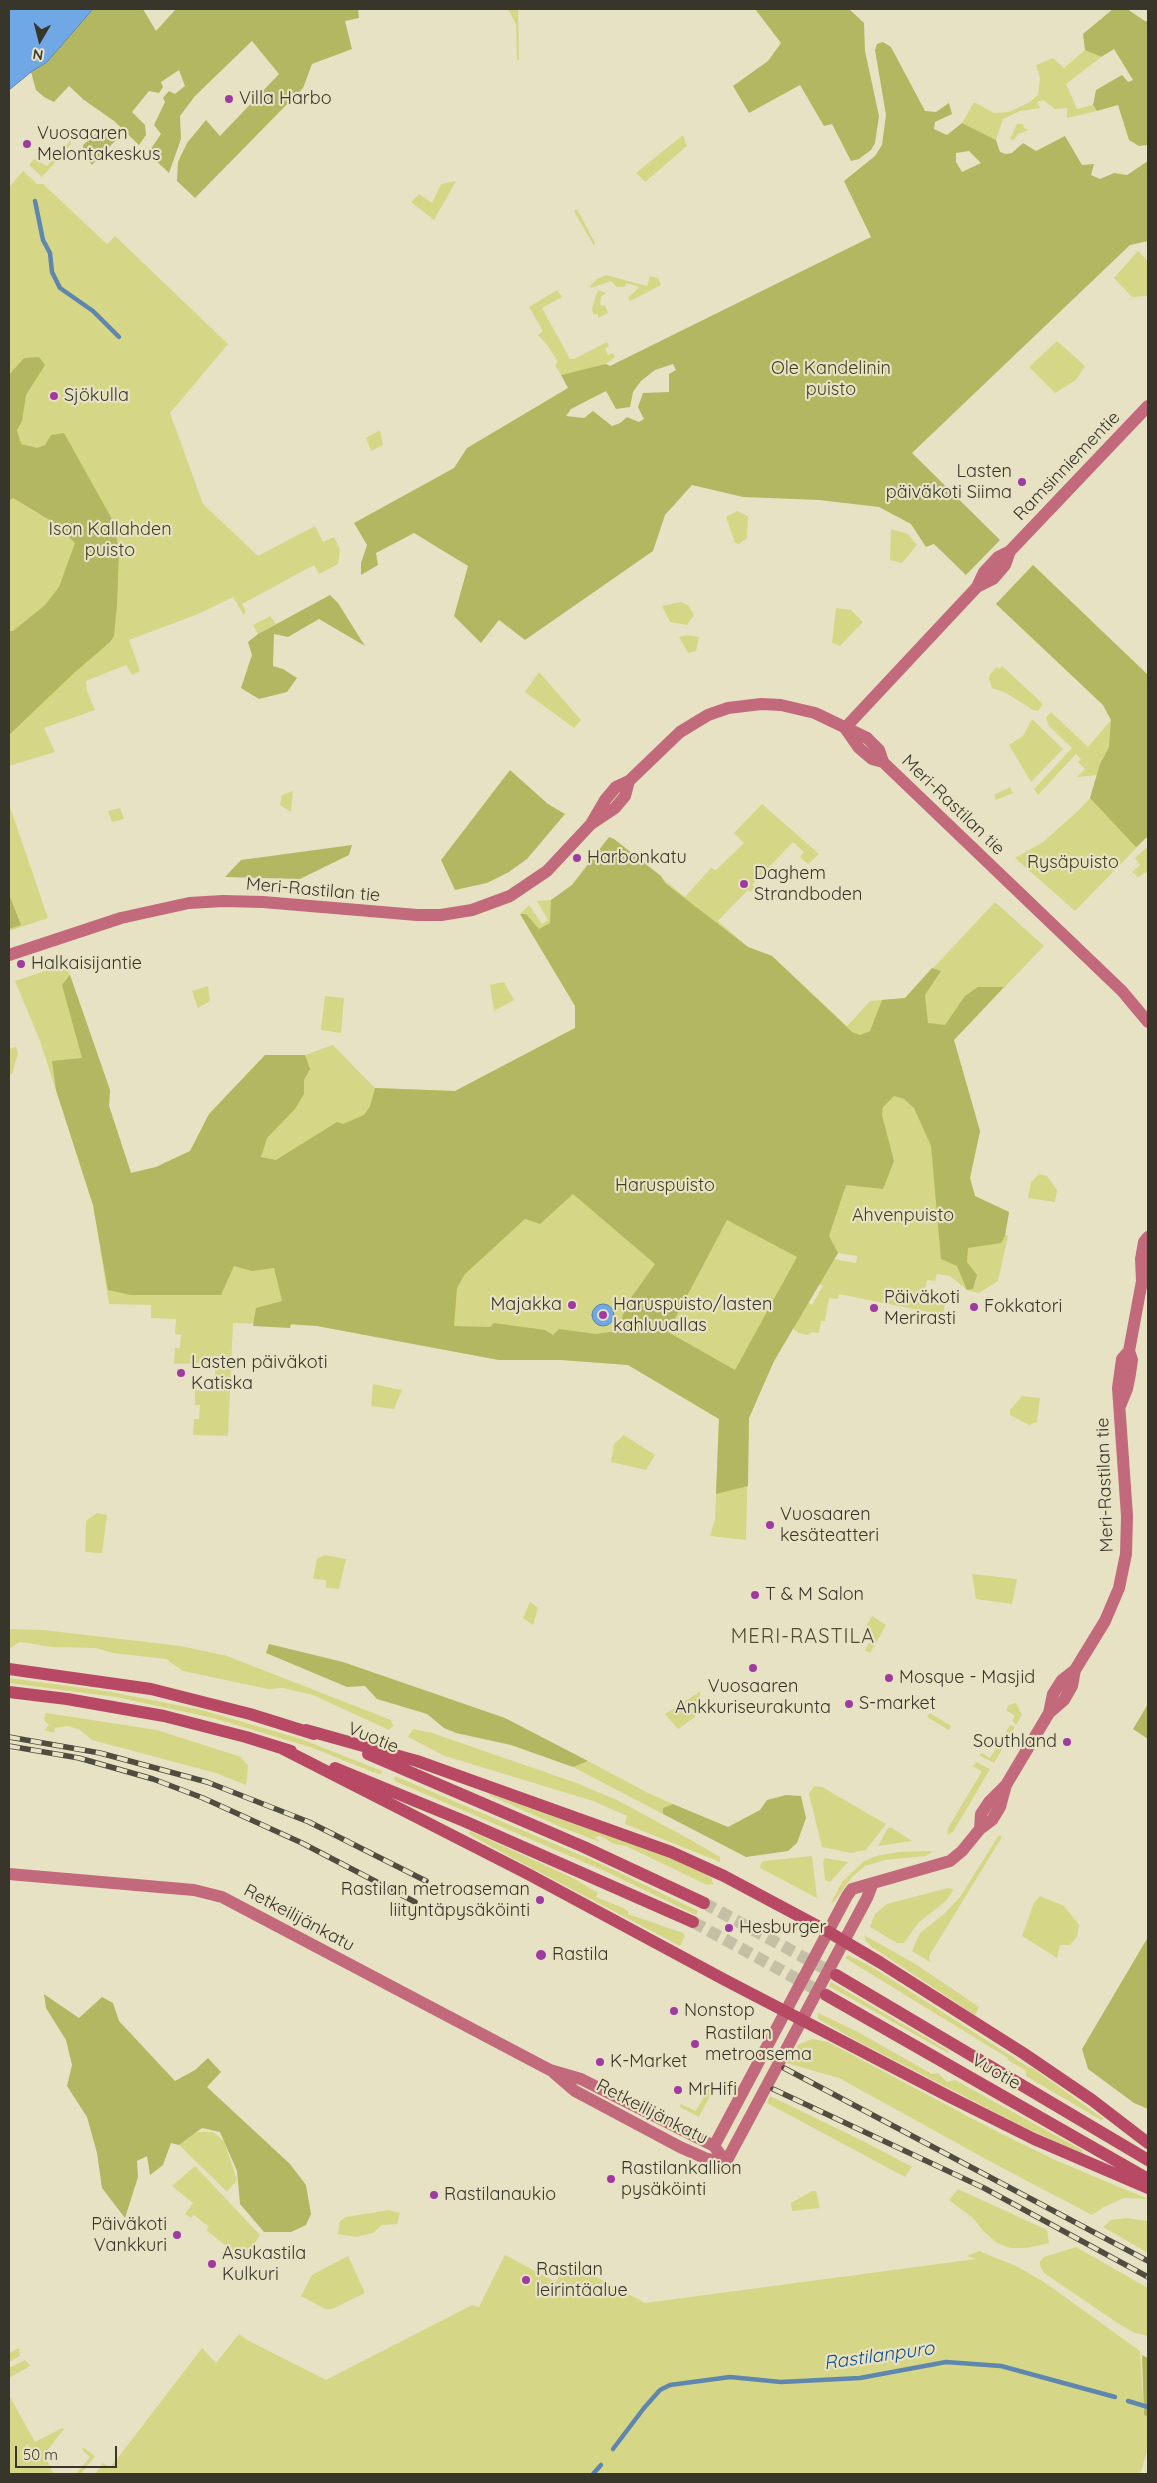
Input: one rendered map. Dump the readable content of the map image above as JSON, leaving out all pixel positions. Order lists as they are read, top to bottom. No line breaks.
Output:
{"streets":{"main road":["Vuotie"],"street":["Ramsinniementie","Meri-Rastilan tie","Retkeilijänkatu"]},"crossings":[["Ramsinniementie","Meri-Rastilan tie"],["Meri-Rastilan tie","Retkeilijänkatu"]],"districts":["MERI-RASTILA"],"water":["Rastilanpuro"],"parks":["Ole Kandelinin puisto","Ison Kallahden puisto","Rysäpuisto","Haruspuisto","Ahvenpuisto"],"places":["Villa Harbo","Vuosaaren Melontakeskus","Sjökulla","Lasten päiväkoti Siima","Harbonkatu","Daghem Strandboden","Halkaisijantie","Majakka","Fokkatori","Päiväkoti Merirasti","Haruspuisto/lasten kahluuallas","Lasten päiväkoti Katiska","Vuosaaren kesäteatteri","T & M Salon","Vuosaaren Ankkuriseurakunta","Mosque - Masjid","S-market","Southland","Rastilan metroaseman liityntäpysäköinti","Hesburger","Rastila","Nonstop","Rastilan metroasema","K-Market","MrHifi","Rastilankallion pysäköinti","Rastilanaukio","Päiväkoti Vankkuri","Asukastila Kulkuri","Rastilan leirintäalue"],"scale_bar":"50 m","north":"bottom"}
